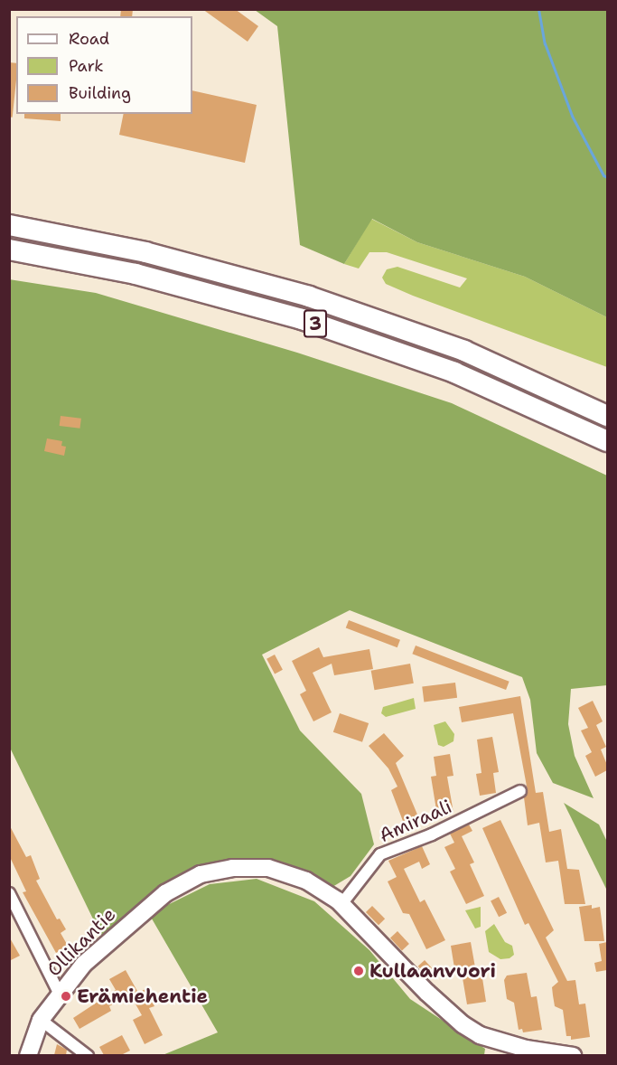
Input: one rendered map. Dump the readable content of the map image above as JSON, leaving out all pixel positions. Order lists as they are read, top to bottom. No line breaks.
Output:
{"streets":{"highway":["3"],"street":["Amiraali","Ollikantie"]},"crossings":[["Amiraali","Ollikantie"]],"places":["Kullaanvuori","Erämiehentie"],"legend":["Road","Park","Building"]}
